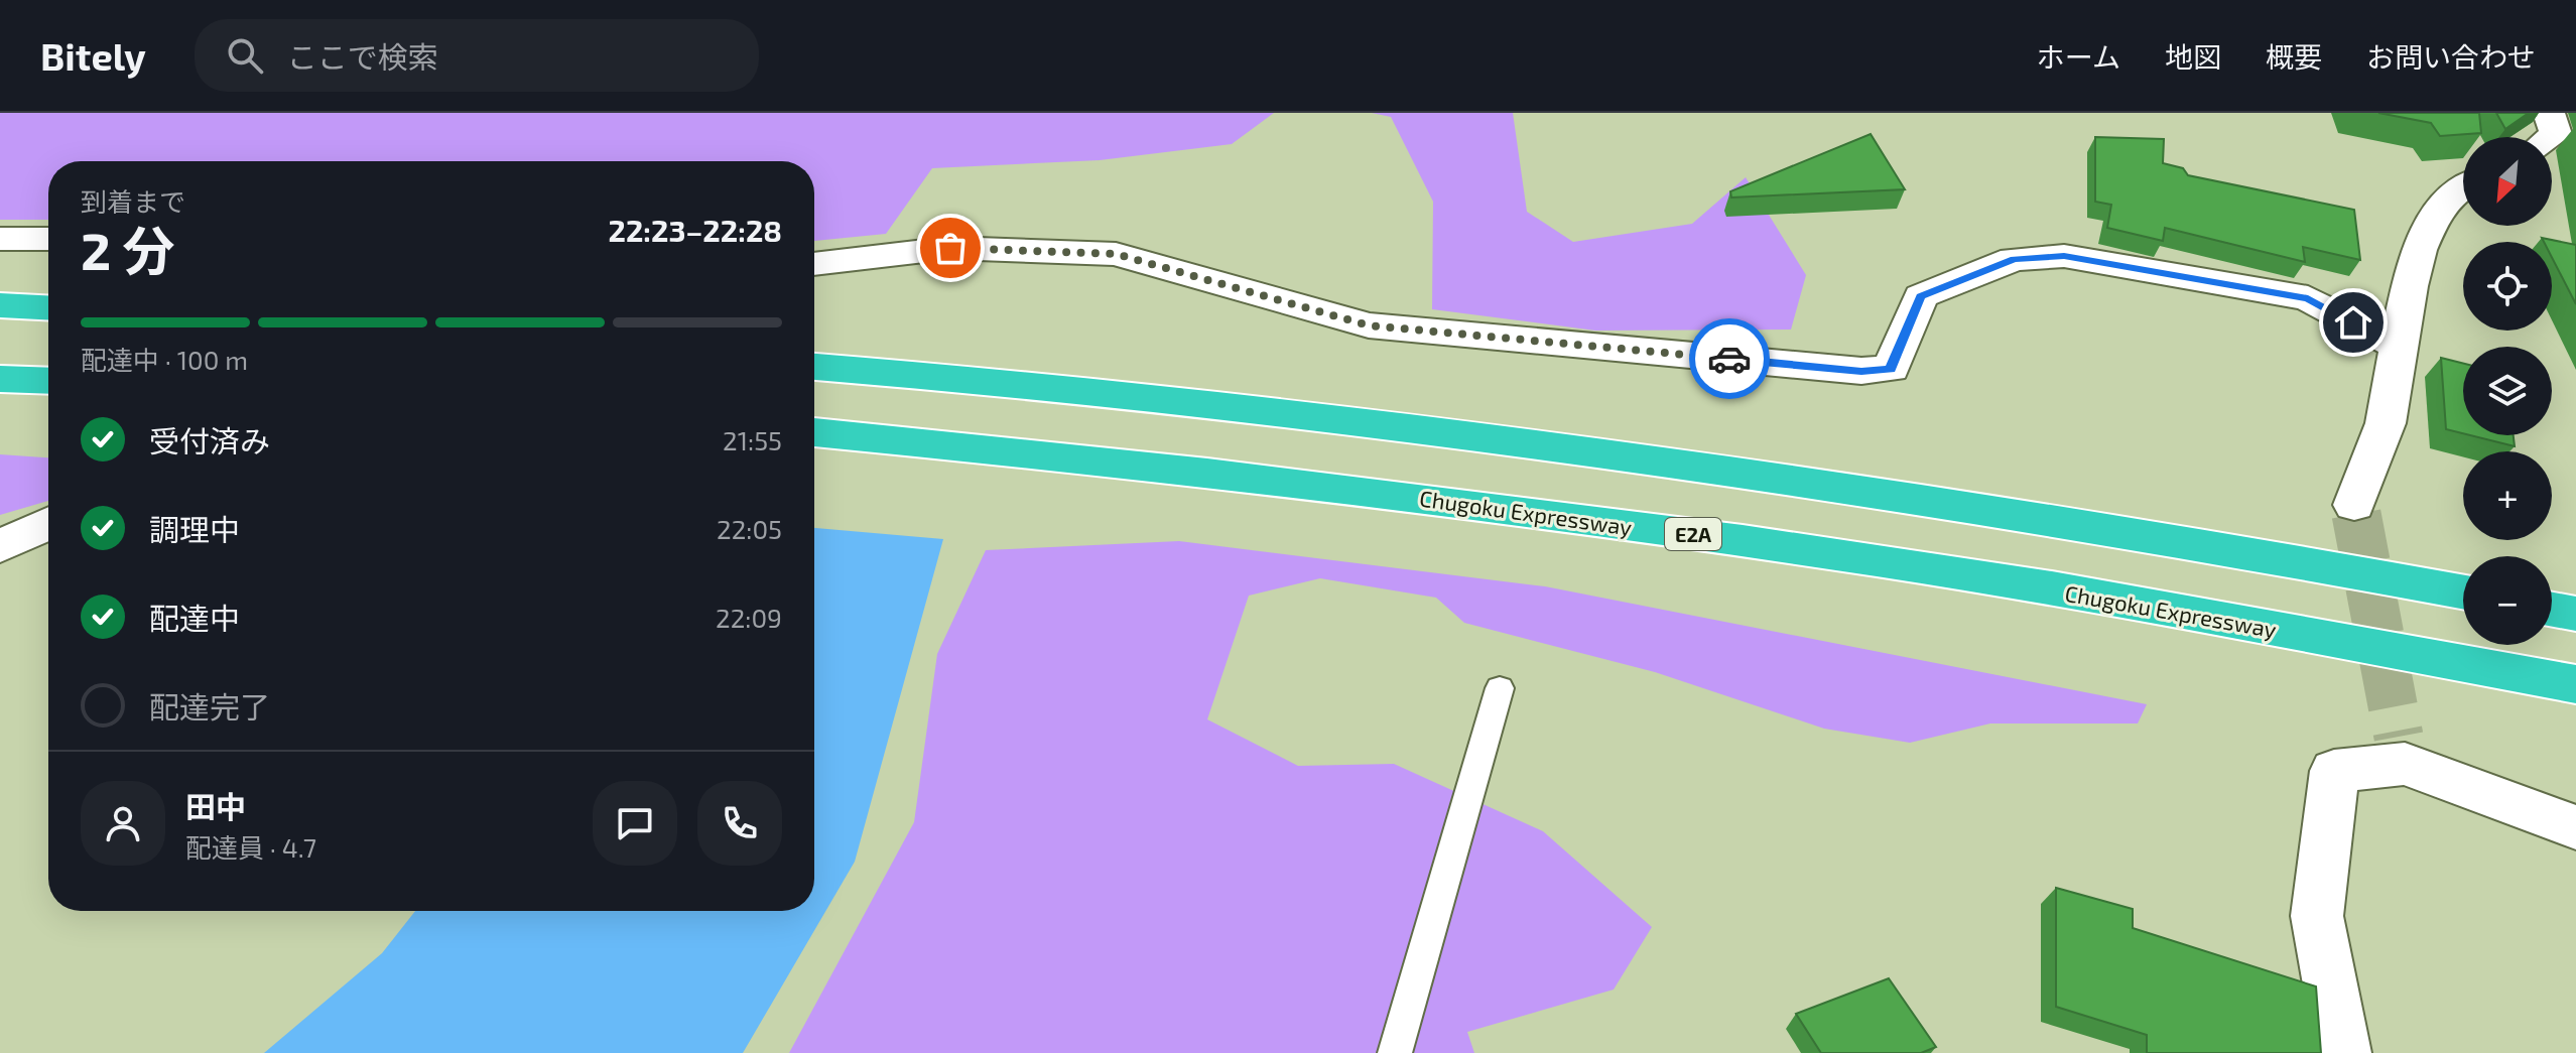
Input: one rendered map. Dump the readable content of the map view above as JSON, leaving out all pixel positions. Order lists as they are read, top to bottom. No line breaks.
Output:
{"streets":{"highway":["Chugoku Expressway","E2A"]},"north":"bottom left","page":{"header":"Bitely","search":"ここで検索","nav":["ホーム","地図","概要","お問い合わせ"],"map_buttons":["+","−"],"heading":["2 分","到着まで","22:23–22:28"],"panel":["田中","配達員 · 4.7"],"bar":"配達中 · 100 m","list":[["受付済み","21:55"],["調理中","22:05"],["配達中","22:09"],"配達完了"]}}
